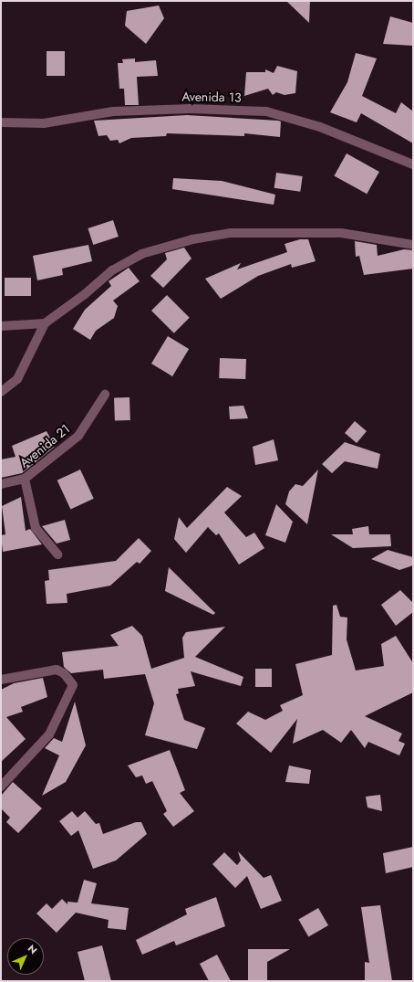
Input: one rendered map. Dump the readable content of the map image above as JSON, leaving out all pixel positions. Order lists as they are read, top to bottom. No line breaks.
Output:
{"streets":{"street":["Avenida 13","Avenida 21"]},"north":"top right"}
